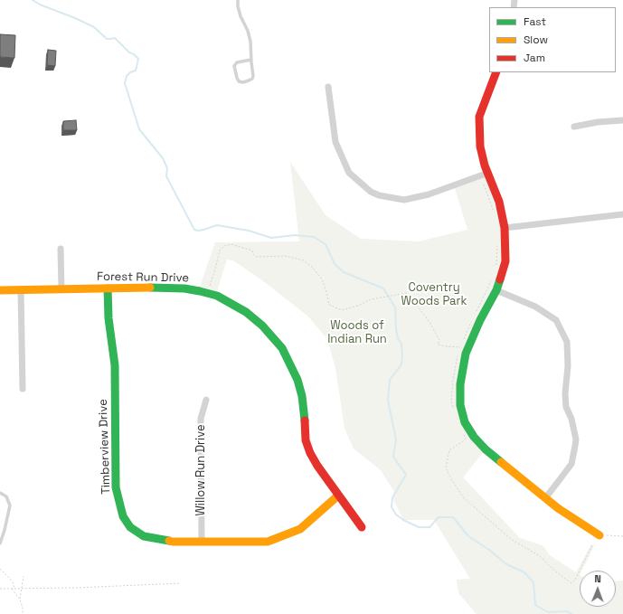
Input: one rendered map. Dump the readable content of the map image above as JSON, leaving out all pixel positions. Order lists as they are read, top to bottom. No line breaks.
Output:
{"streets":{"street":["Forest Run Drive","Timberview Drive","Willow Run Drive"]},"crossings":[["Forest Run Drive","Timberview Drive"],["Timberview Drive","Willow Run Drive"]],"parks":["Coventry Woods Park","Woods of Indian Run"],"legend":["Fast","Slow","Jam"],"north":"top"}
